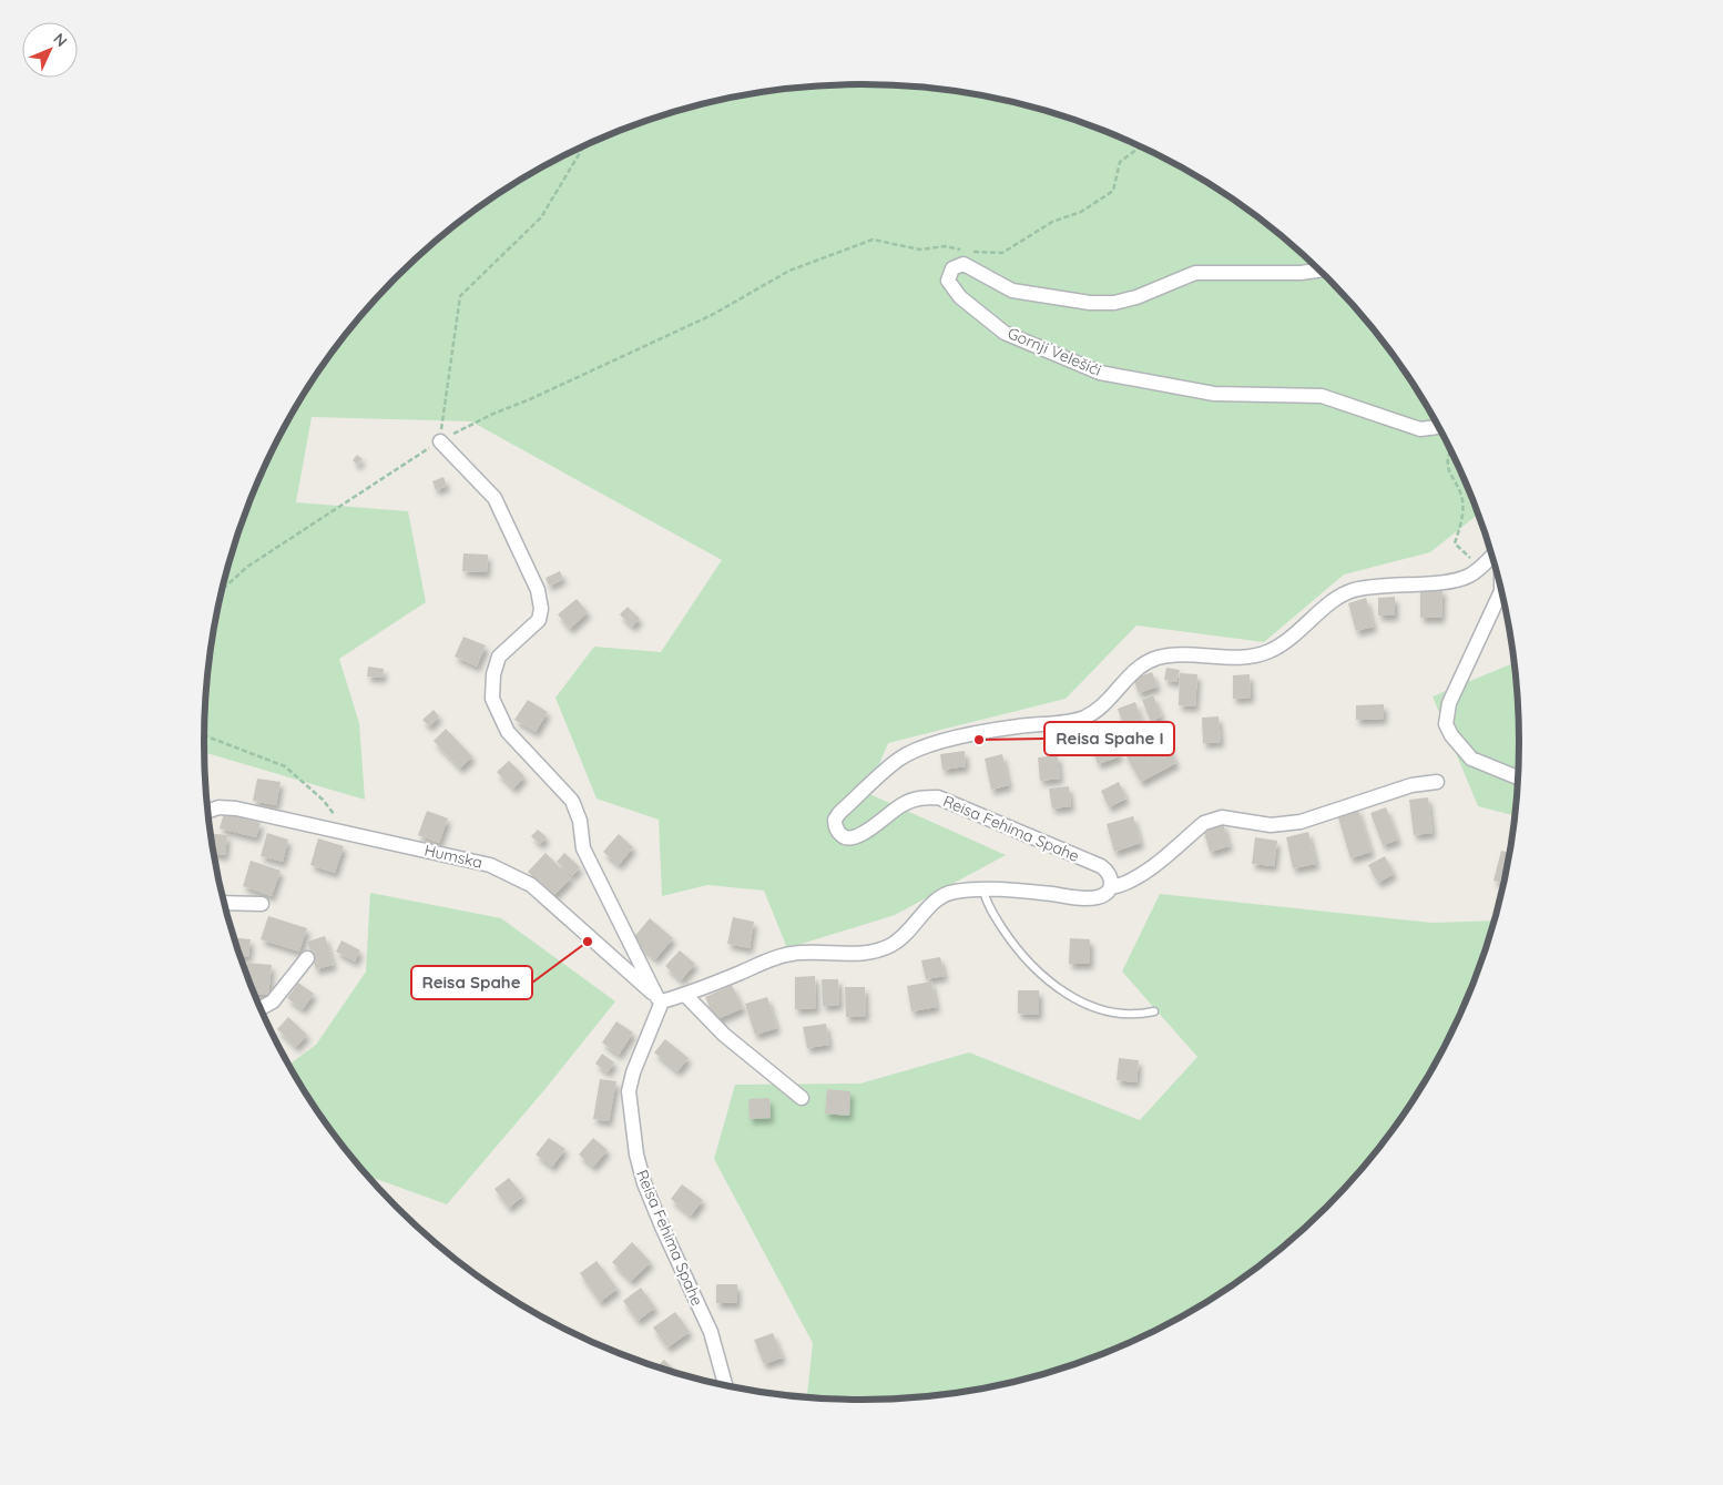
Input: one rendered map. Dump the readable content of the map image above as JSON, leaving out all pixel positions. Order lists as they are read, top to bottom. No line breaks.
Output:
{"streets":{"street":["Gornji Velešići","Reisa Fehima Spahe","Humska"]},"crossings":[["Reisa Fehima Spahe","Humska"]],"places":["Reisa Spahe I","Reisa Spahe"],"north":"top right"}
